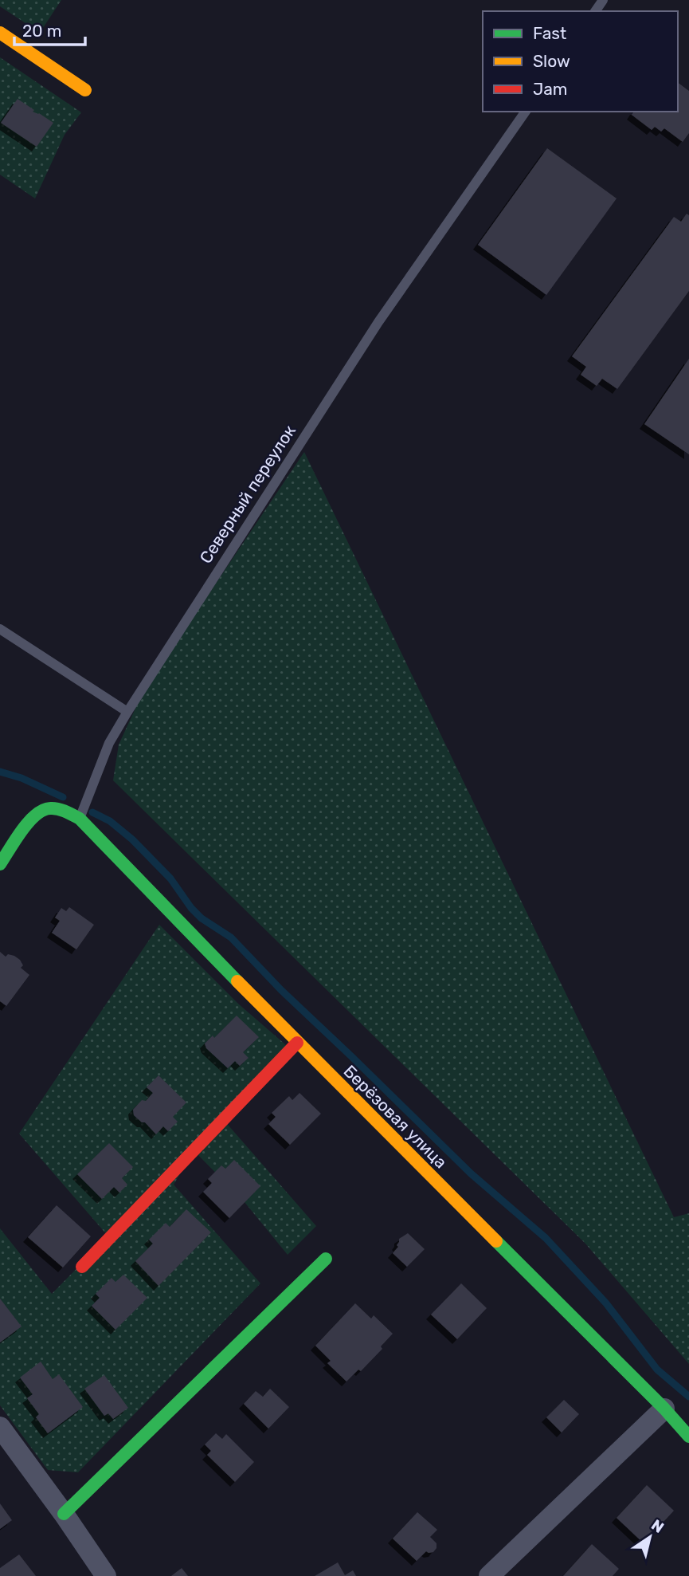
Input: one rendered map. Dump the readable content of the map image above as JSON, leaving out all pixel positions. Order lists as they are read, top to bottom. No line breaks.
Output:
{"streets":{"street":["Берёзовая улица"],"lane":["Северный переулок"]},"crossings":[["Северный переулок","Берёзовая улица"]],"legend":["Fast","Slow","Jam"],"scale_bar":"20 m","north":"top right"}
